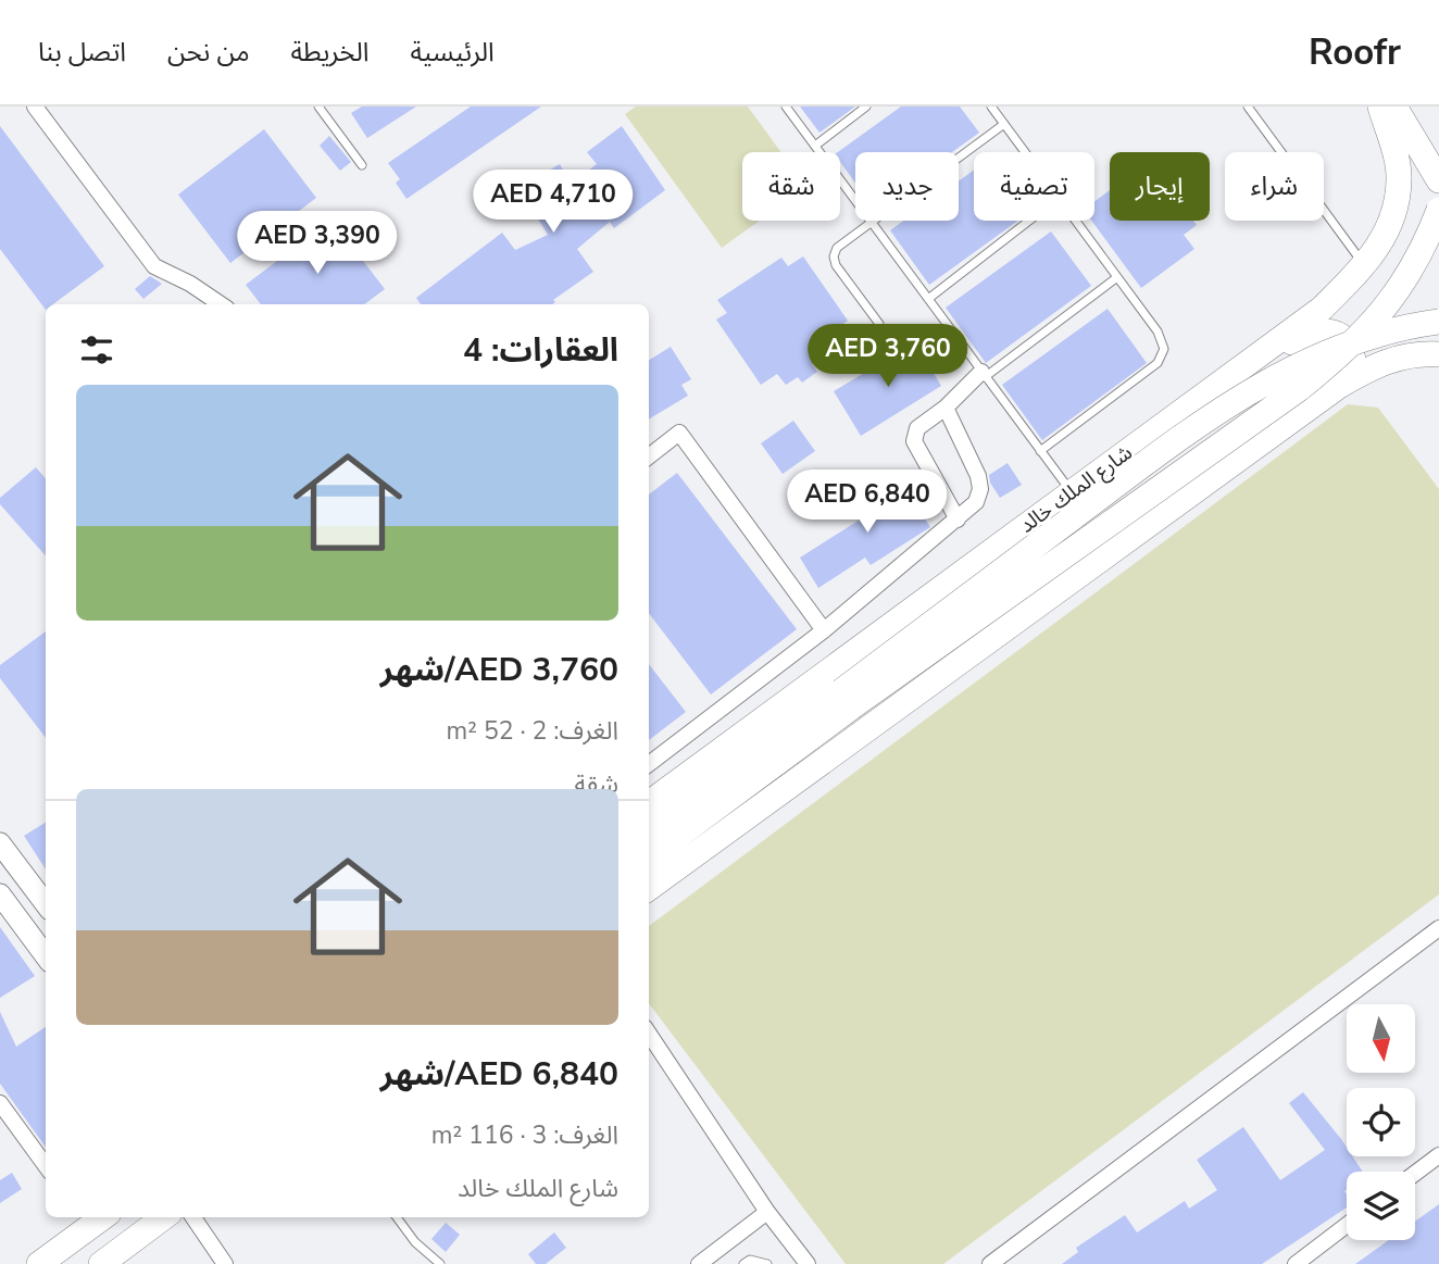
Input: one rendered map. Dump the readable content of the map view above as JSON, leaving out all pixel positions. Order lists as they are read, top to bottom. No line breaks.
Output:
{"streets":{"main road":["شارع الملك خالد"]},"north":"bottom","page":{"header":"Roofr","nav":["الرئيسية","الخريطة","من نحن","اتصل بنا"],"chip":["شراء","إيجار","تصفية","جديد","شقة"],"price":["AED 4,710","AED 3,390","AED 3,760","AED 6,840"],"heading":"العقارات: 4","list":[{"name":"AED 3,760/شهر","note":"الغرف: 2 · 52 m² · شقة"},{"name":"AED 6,840/شهر","note":"الغرف: 3 · 116 m² · شارع الملك خالد"}]}}
